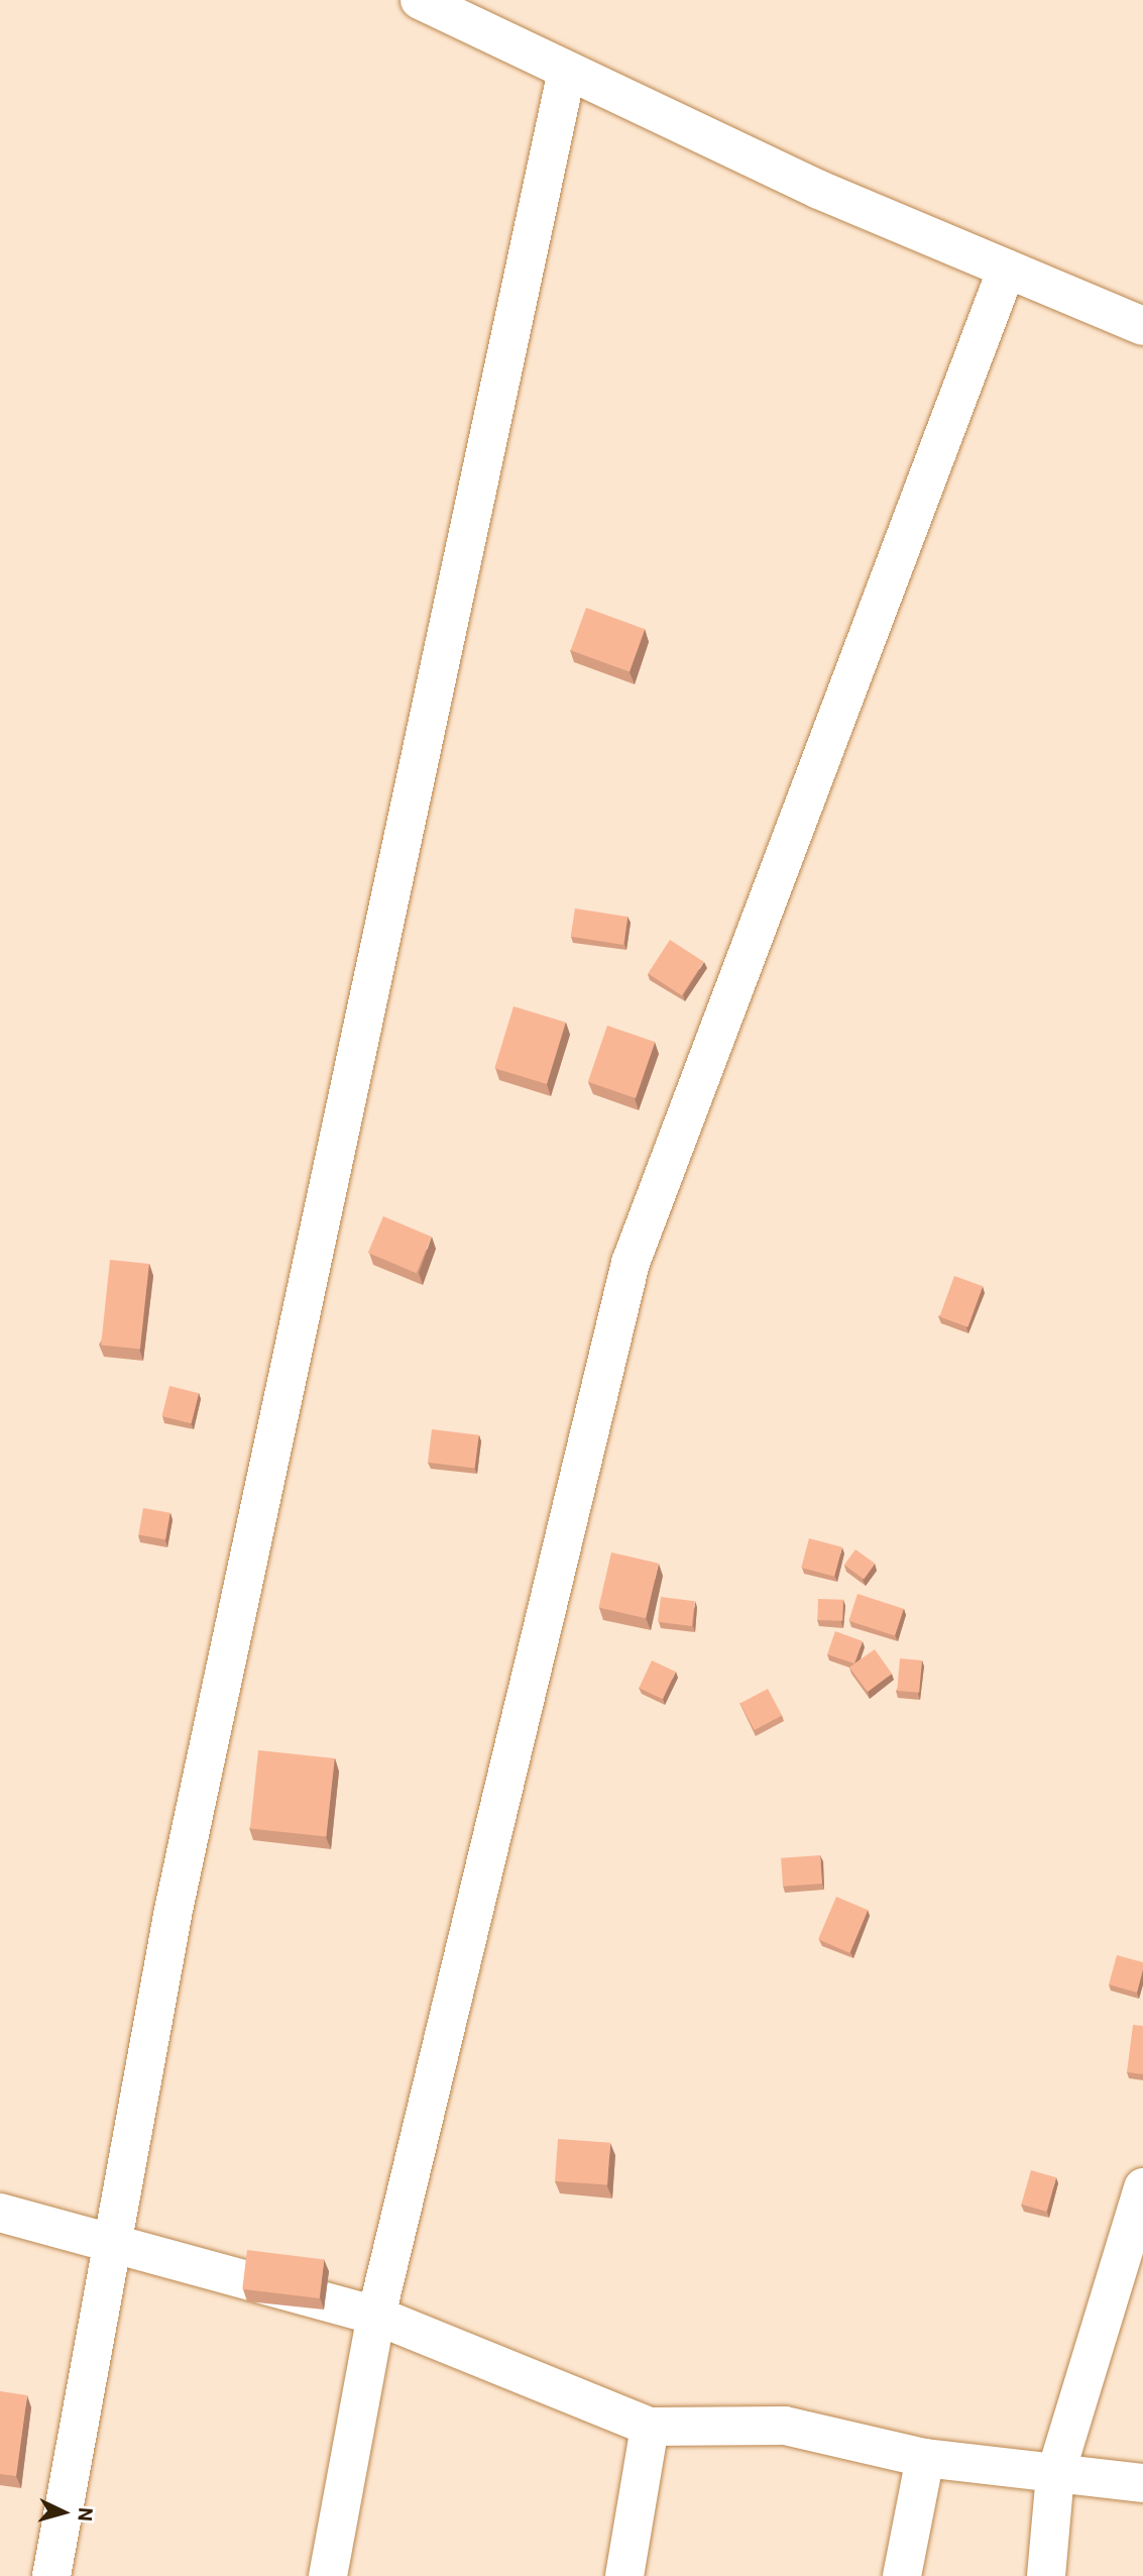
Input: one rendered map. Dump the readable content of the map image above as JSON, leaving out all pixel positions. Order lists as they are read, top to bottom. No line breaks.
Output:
{"north":"right"}
